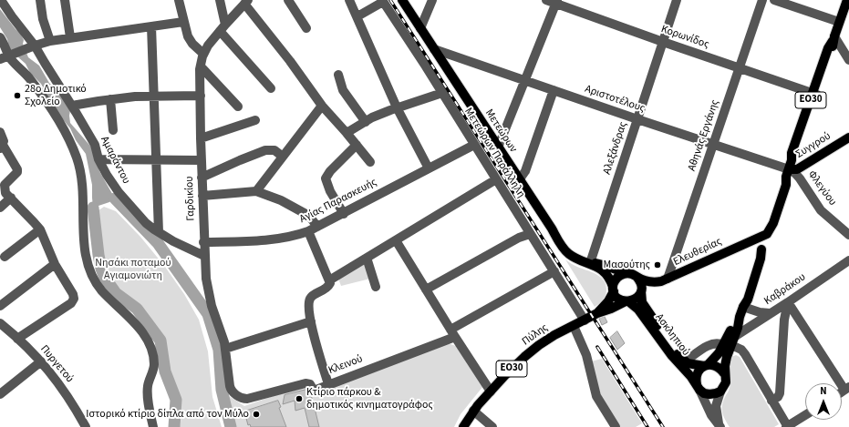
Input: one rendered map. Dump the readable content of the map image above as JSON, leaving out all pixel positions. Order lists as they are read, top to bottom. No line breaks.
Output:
{"streets":{"main road":["ΕΟ30","Μετεώρων","Συγγρού","Ελευθερίας","Πύλης","Ασκληπιού"],"street":["Κορωνίδος","Αριστοτέλους","Αθηνάς Εργάνης","Αλεξάνδρας","Μετεώρων Παράλληλη","Αμαράντου","Φλεγύου","Γαρδικίου","Αγίας Παρασκευής","Καβράκου","Πυργετού","Κλεινού"]},"crossings":[["Κορωνίδος","ΕΟ30"],["Κορωνίδος","Αθηνάς Εργάνης"],["Κορωνίδος","Αλεξάνδρας"],["Αριστοτέλους","ΕΟ30"],["Αριστοτέλους","Μετεώρων"],["Αριστοτέλους","Αθηνάς Εργάνης"],["Αριστοτέλους","Συγγρού"],["Αριστοτέλους","Αλεξάνδρας"],["Αριστοτέλους","Φλεγύου"],["ΕΟ30","Μετεώρων"],["ΕΟ30","Συγγρού"],["ΕΟ30","Μετεώρων Παράλληλη"],["ΕΟ30","Φλεγύου"],["ΕΟ30","Ελευθερίας"],["ΕΟ30","Καβράκου"],["ΕΟ30","Πύλης"],["ΕΟ30","Ασκληπιού"],["Μετεώρων","Αλεξάνδρας"],["Μετεώρων","Ελευθερίας"],["Μετεώρων","Ασκληπιού"],["Αθηνάς Εργάνης","Ελευθερίας"],["Συγγρού","Φλεγύου"],["Μετεώρων Παράλληλη","Αγίας Παρασκευής"],["Μετεώρων Παράλληλη","Πύλης"],["Μετεώρων Παράλληλη","Κλεινού"],["Αμαράντου","Γαρδικίου"],["Γαρδικίου","Αγίας Παρασκευής"],["Γαρδικίου","Κλεινού"],["Ελευθερίας","Ασκληπιού"]],"parks":["Νησάκι ποταμού Αγιαμονιώτη"],"places":["28ο Δημοτικό Σχολείο","Μασούτης","Κτίριο πάρκου & δημοτικός κινηματογράφος","Ιστορικό κτίριο δίπλα από τον Μύλο"],"north":"top"}
